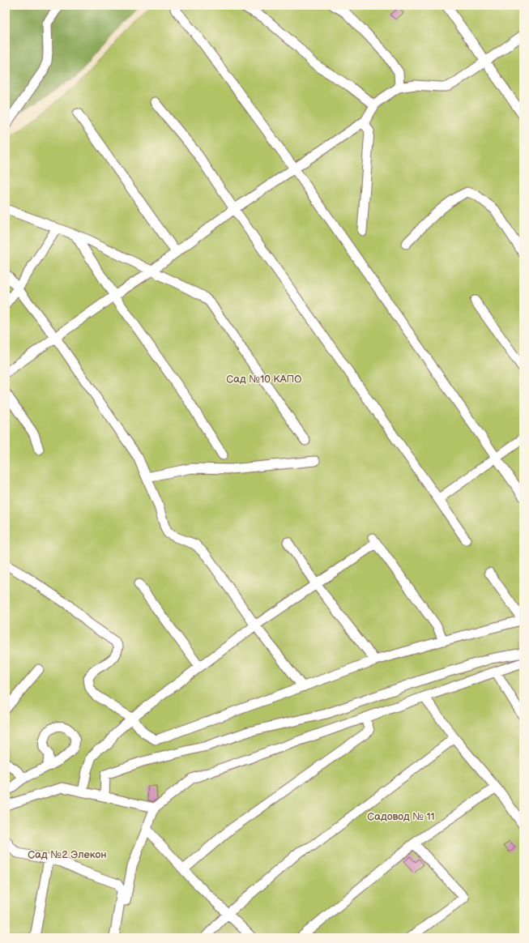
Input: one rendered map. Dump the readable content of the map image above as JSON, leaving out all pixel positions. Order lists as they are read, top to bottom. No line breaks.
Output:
{"parks":["Сад №10 КАПО","Садовод № 11","Сад №2 Элекон"]}
